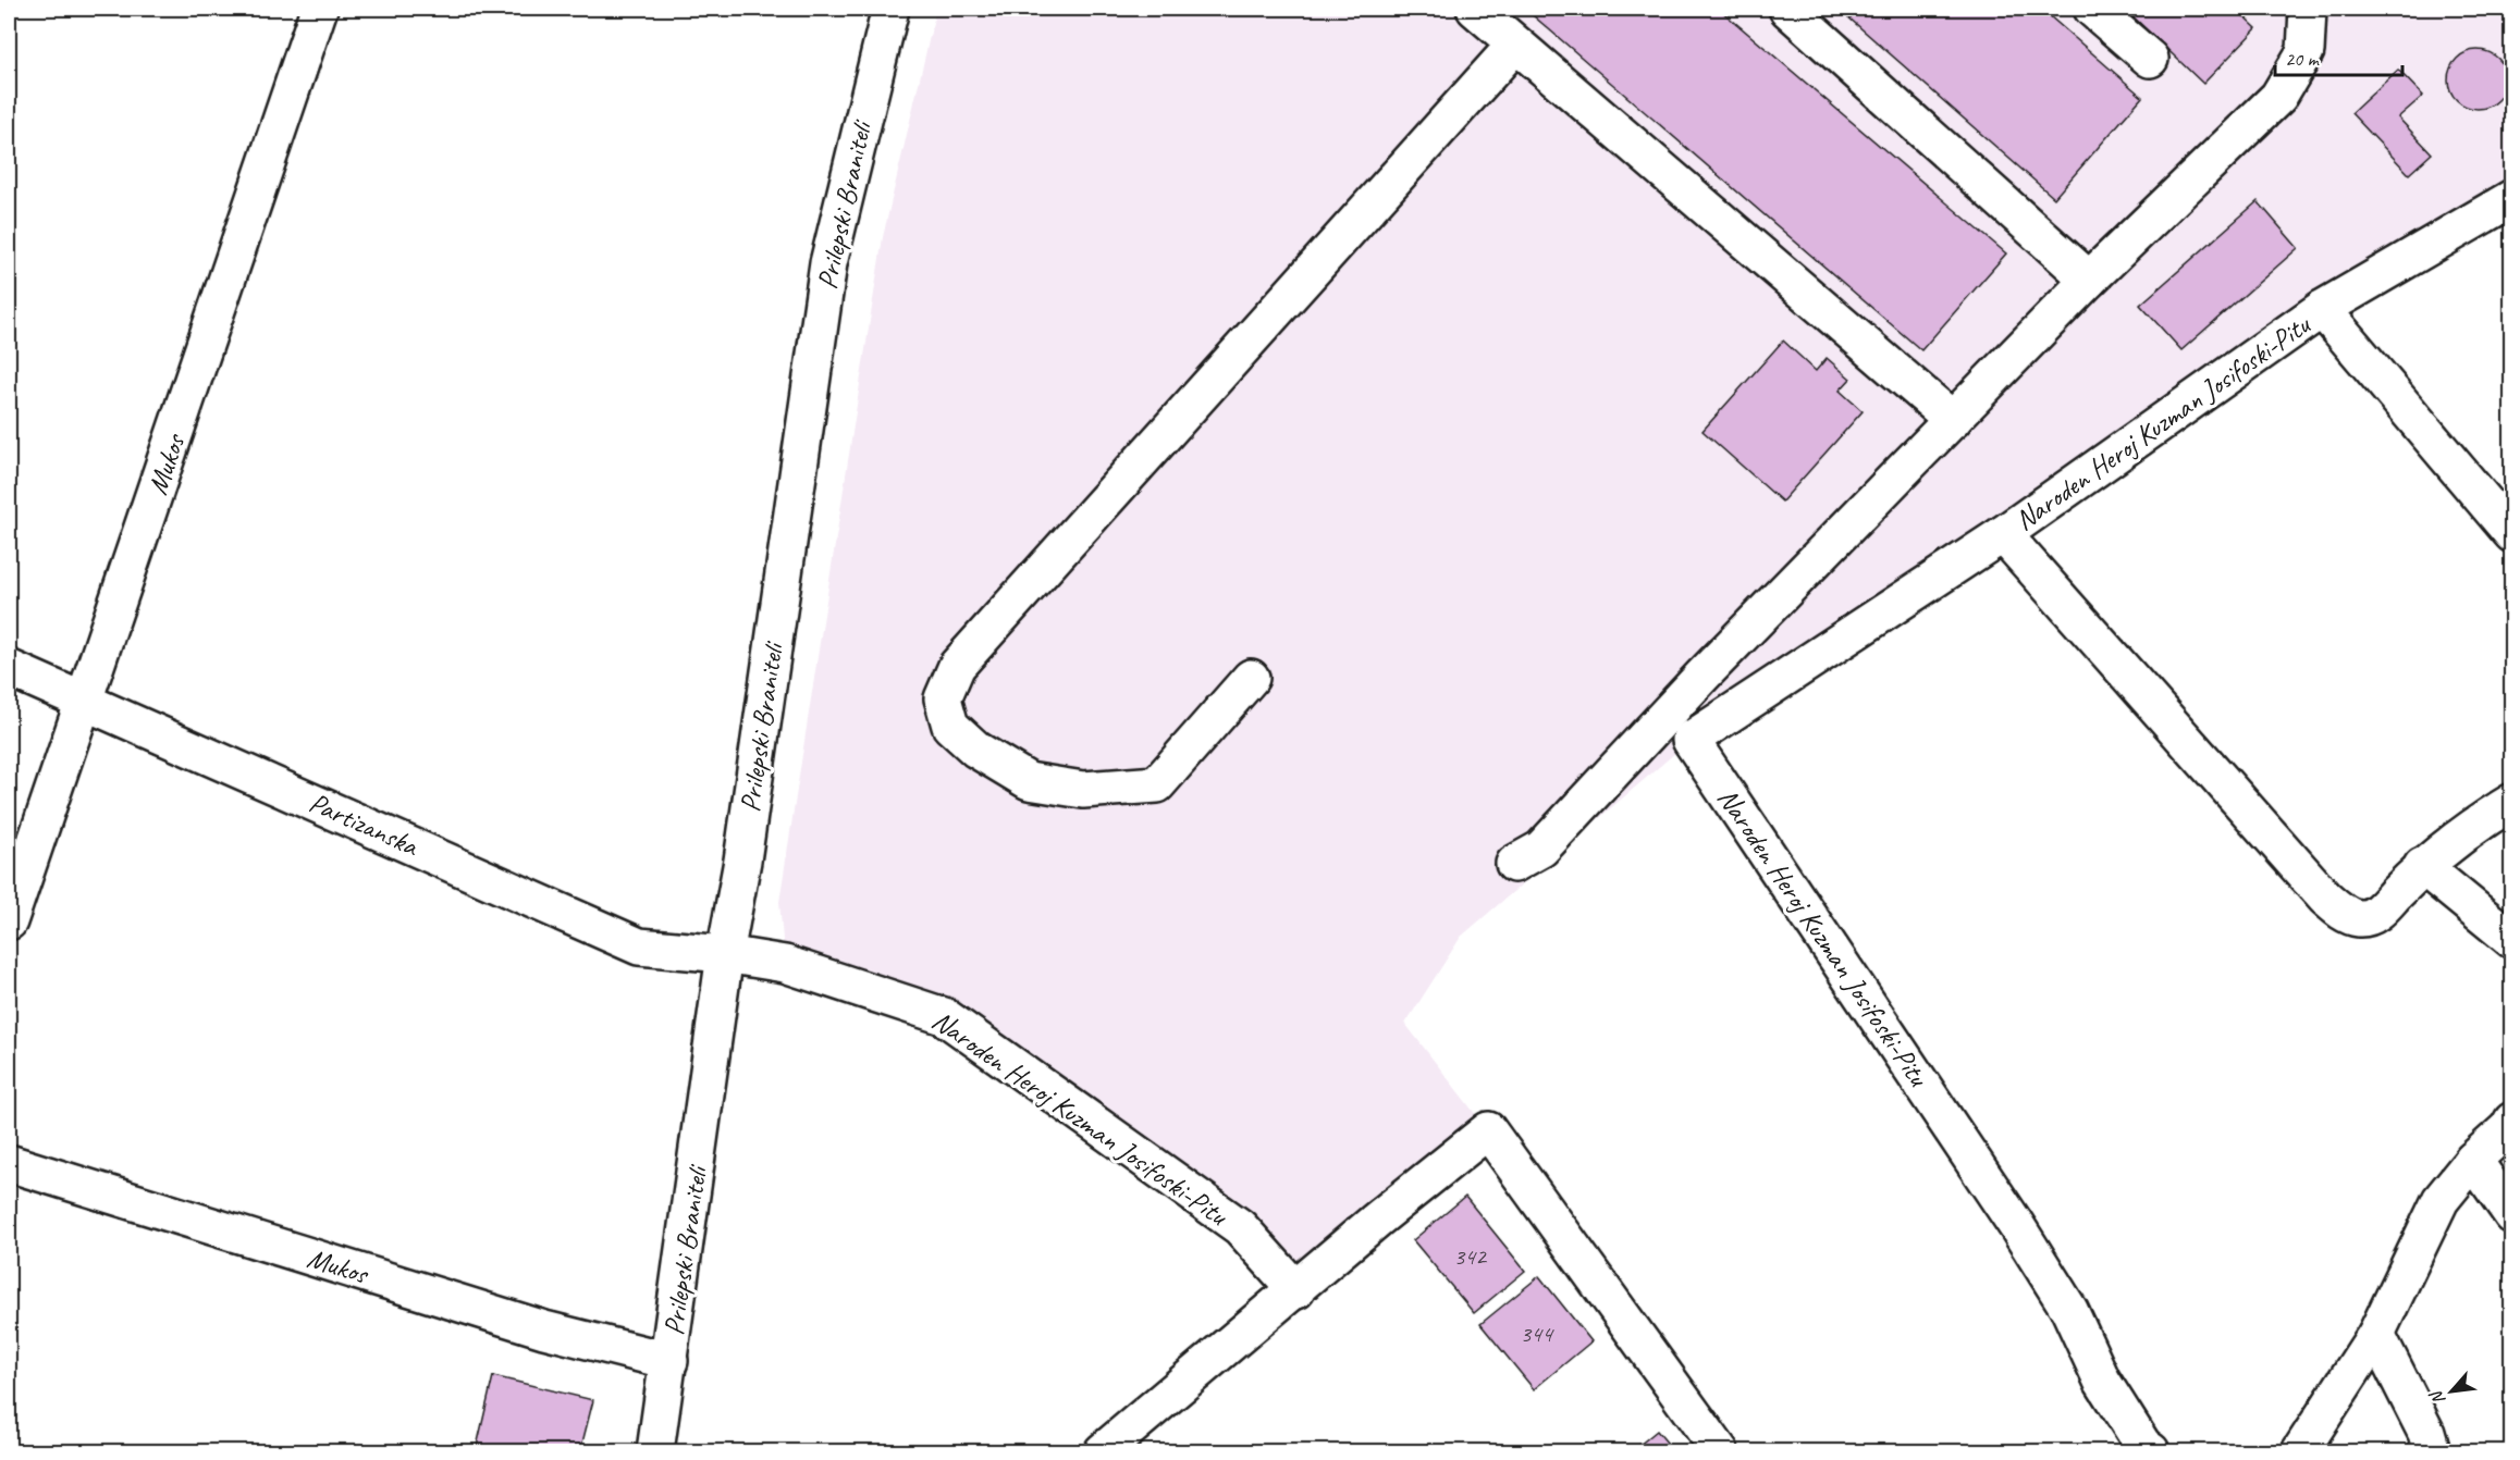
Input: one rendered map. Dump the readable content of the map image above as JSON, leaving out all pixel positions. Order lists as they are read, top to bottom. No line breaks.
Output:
{"streets":{"street":["Prilepski Braniteli","Naroden Heroj Kuzman Josifoski-Pitu","Mukos","Partizanska"]},"crossings":[["Prilepski Braniteli","Naroden Heroj Kuzman Josifoski-Pitu"],["Prilepski Braniteli","Mukos"],["Prilepski Braniteli","Partizanska"],["Naroden Heroj Kuzman Josifoski-Pitu","Partizanska"],["Mukos","Partizanska"]],"house_numbers":["342","344"],"scale_bar":"20 m","north":"bottom left"}
